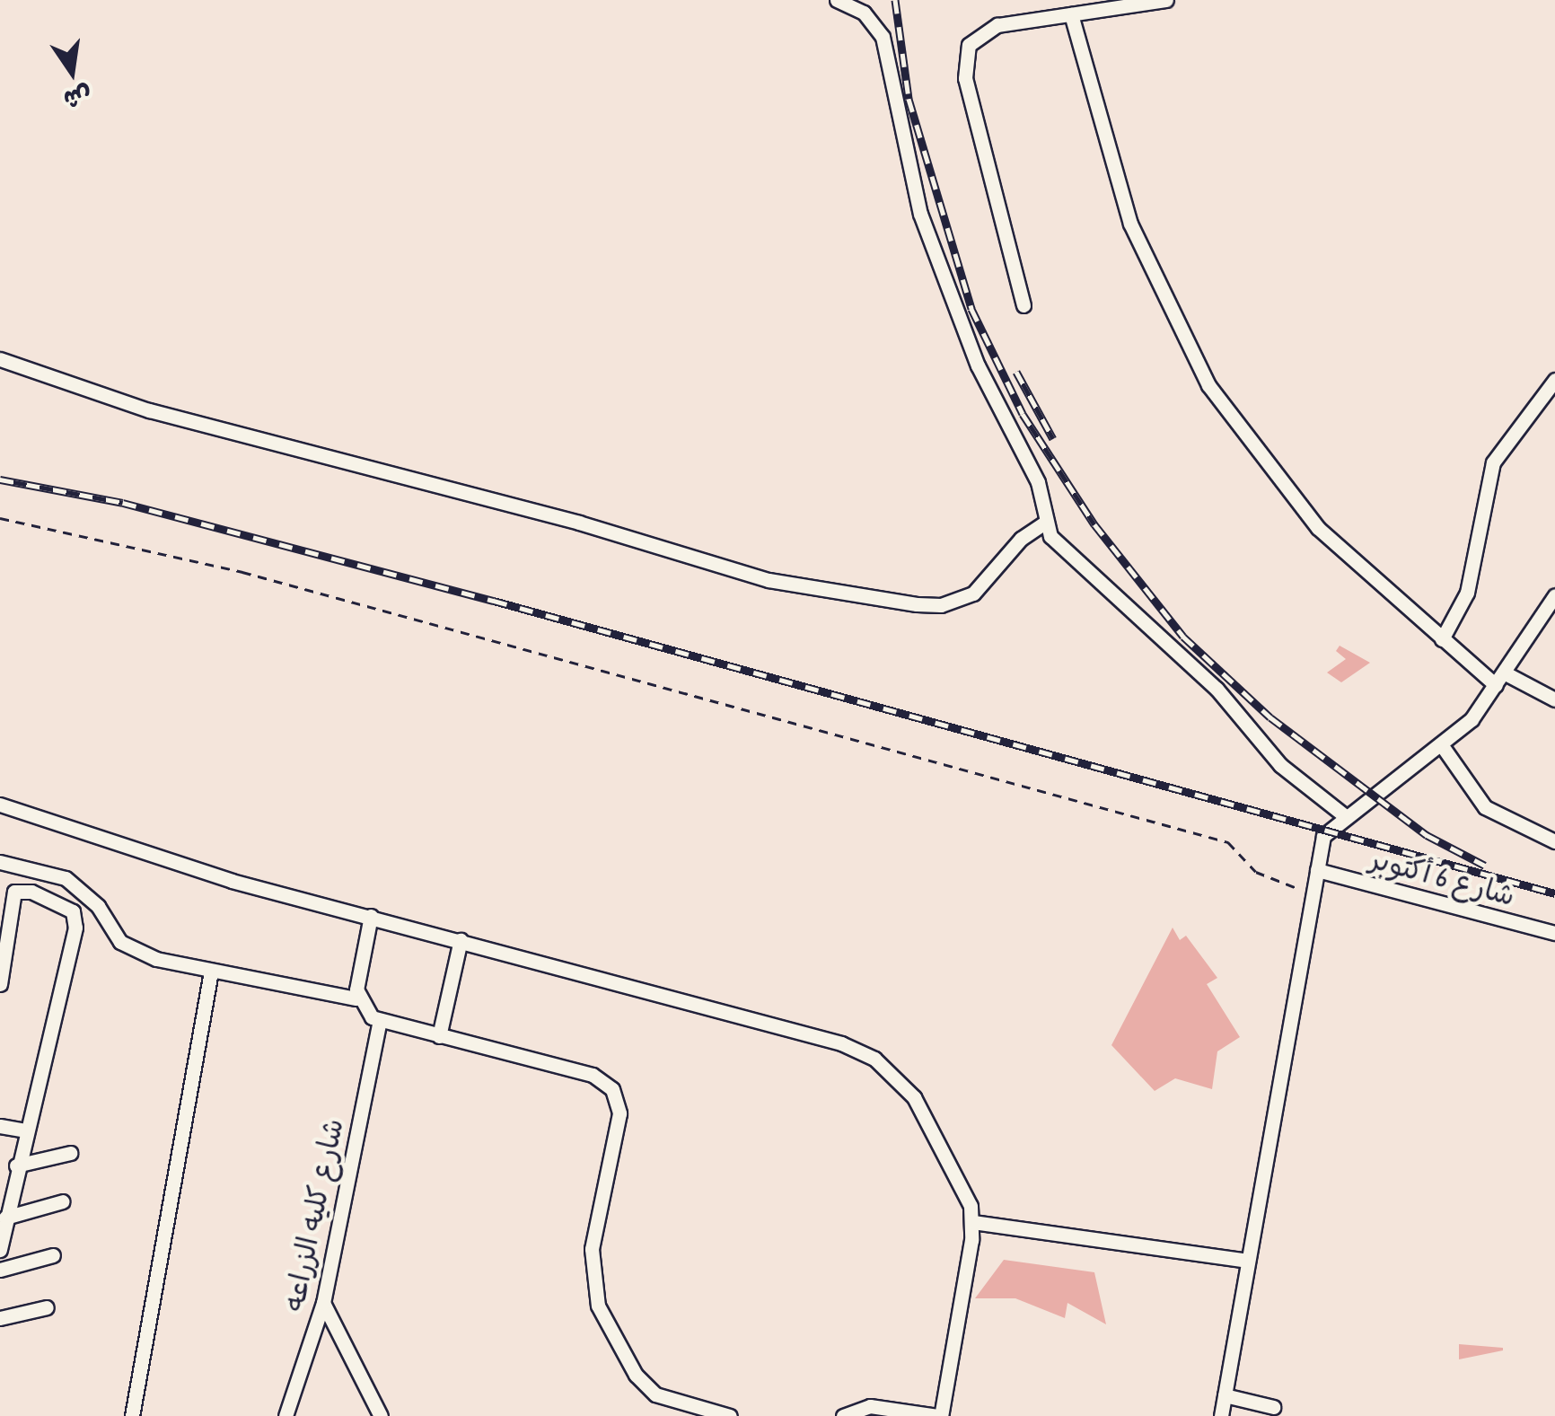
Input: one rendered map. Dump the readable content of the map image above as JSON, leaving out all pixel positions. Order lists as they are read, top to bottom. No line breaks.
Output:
{"streets":{"street":["شارع 6 أكتوبر","شارع كليه الزراعه"]},"north":"bottom"}
